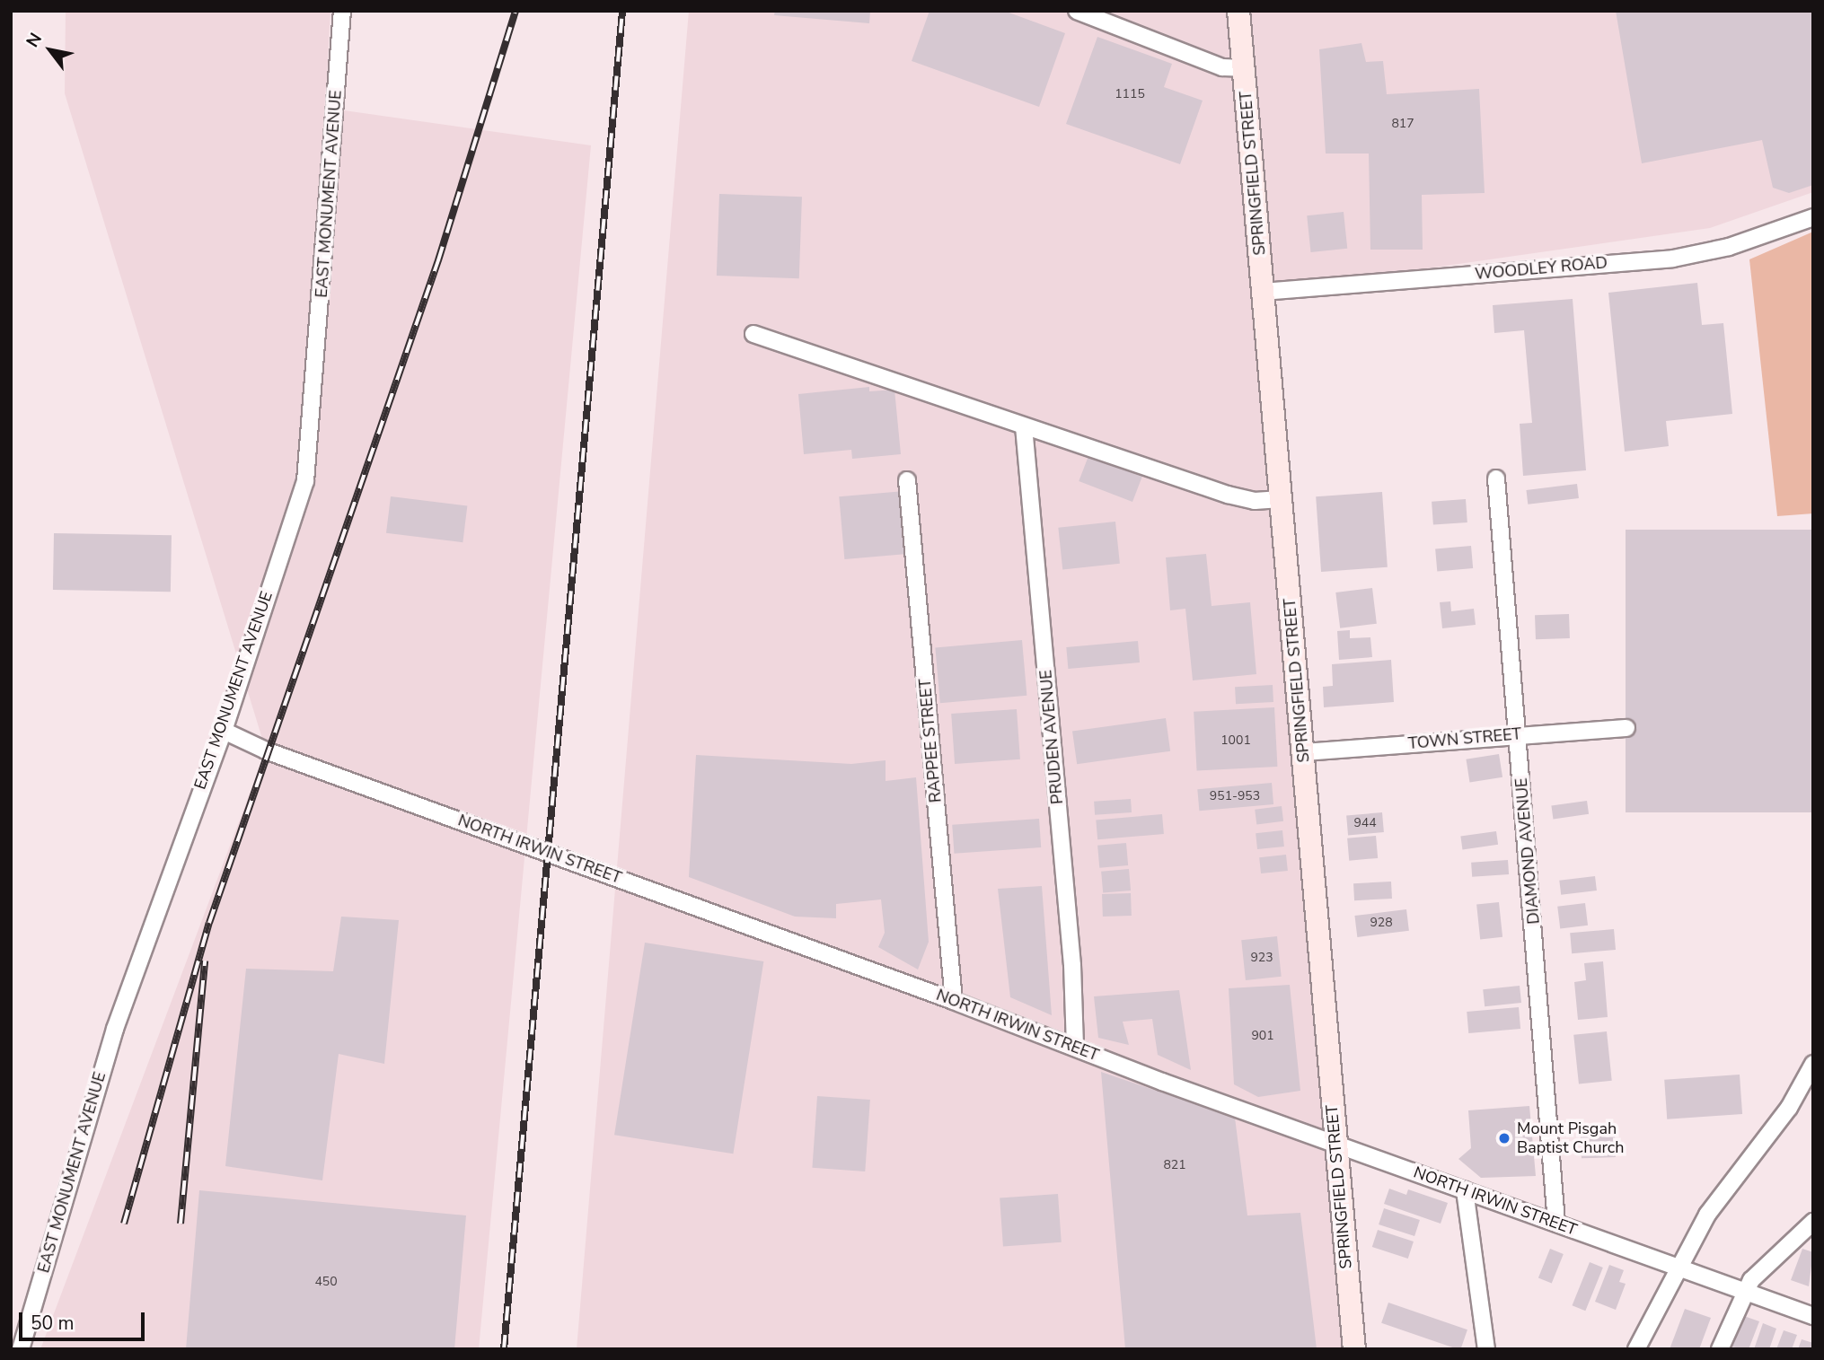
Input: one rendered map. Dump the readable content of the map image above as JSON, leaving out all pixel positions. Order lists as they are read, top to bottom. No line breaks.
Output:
{"streets":{"main road":["SPRINGFIELD STREET"],"street":["EAST MONUMENT AVENUE","WOODLEY ROAD","PRUDEN AVENUE","TOWN STREET","RAPPEE STREET","NORTH IRWIN STREET","DIAMOND AVENUE"]},"crossings":[["SPRINGFIELD STREET","WOODLEY ROAD"],["SPRINGFIELD STREET","TOWN STREET"],["SPRINGFIELD STREET","NORTH IRWIN STREET"],["EAST MONUMENT AVENUE","NORTH IRWIN STREET"],["PRUDEN AVENUE","NORTH IRWIN STREET"],["TOWN STREET","DIAMOND AVENUE"],["RAPPEE STREET","NORTH IRWIN STREET"],["NORTH IRWIN STREET","DIAMOND AVENUE"]],"places":["Mount Pisgah Baptist Church"],"house_numbers":["1115","817","1001","951-953","944","928","923","901","821","450"],"scale_bar":"50 m","north":"top left"}
